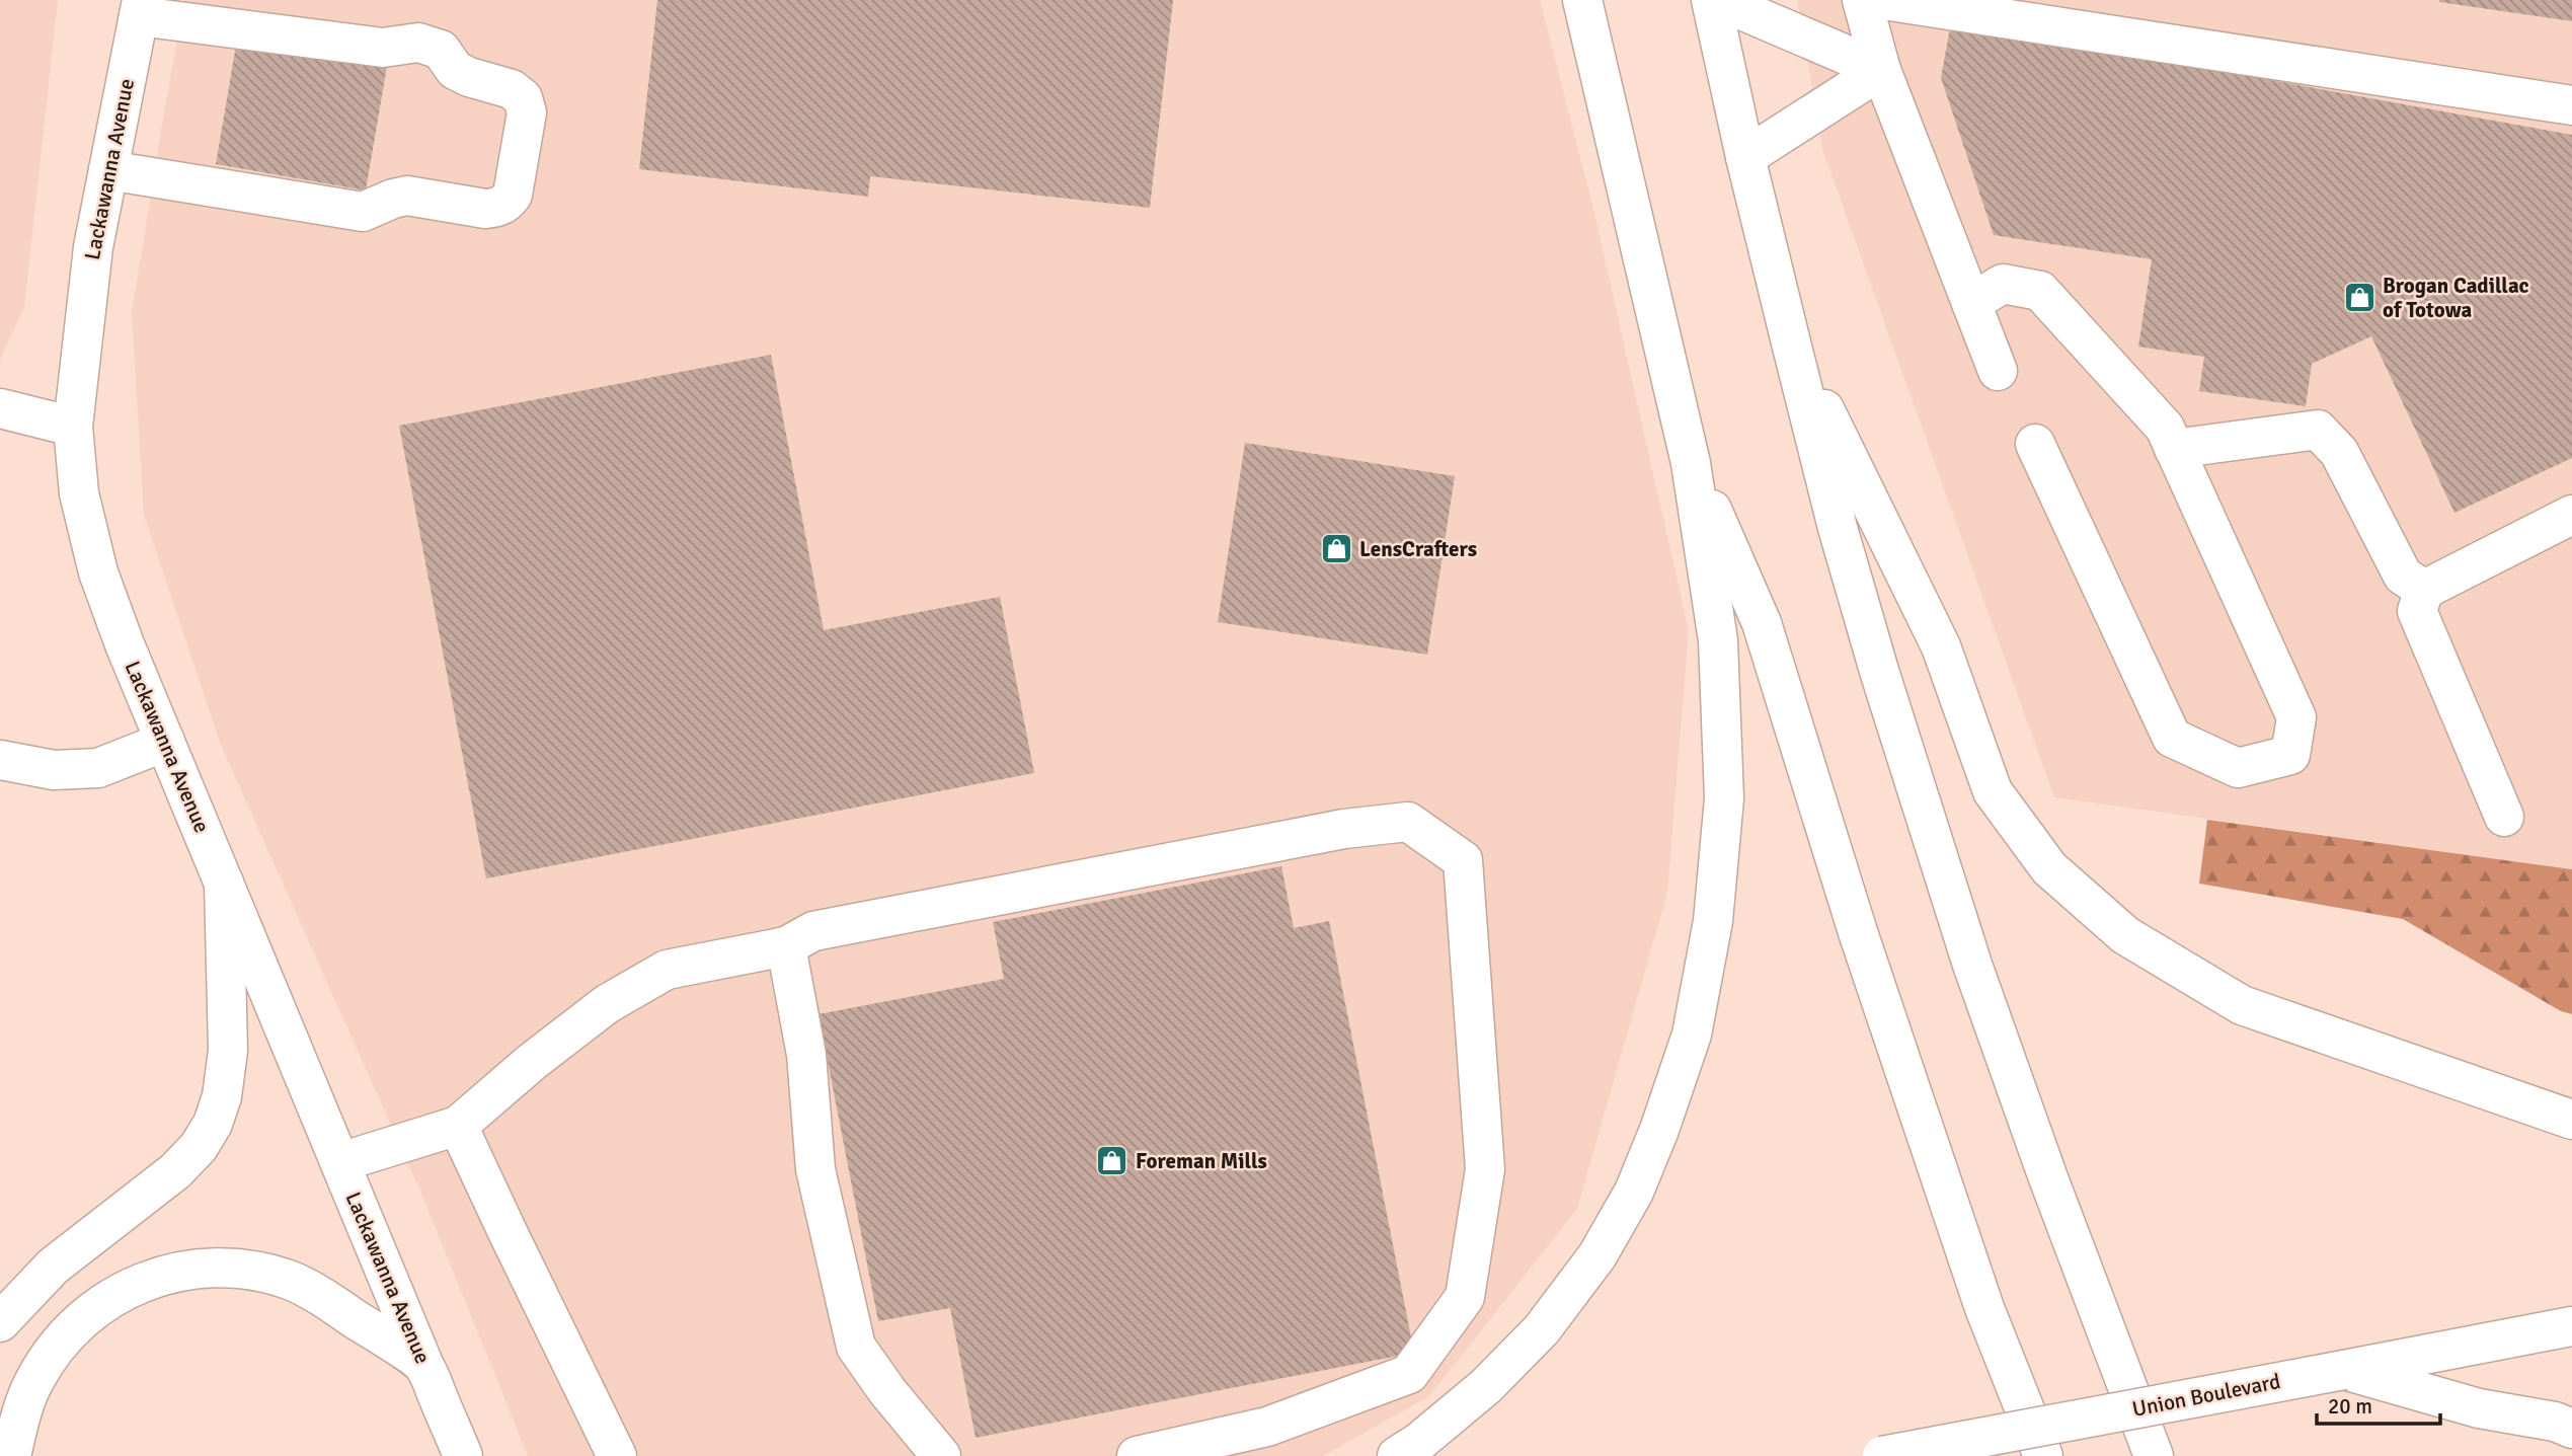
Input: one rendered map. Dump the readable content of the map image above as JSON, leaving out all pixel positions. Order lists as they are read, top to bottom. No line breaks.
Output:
{"streets":{"main road":["Lackawanna Avenue","Union Boulevard"]},"places":{"shop":["Brogan Cadillac of Totowa","LensCrafters","Foreman Mills"]},"scale_bar":"20 m"}
